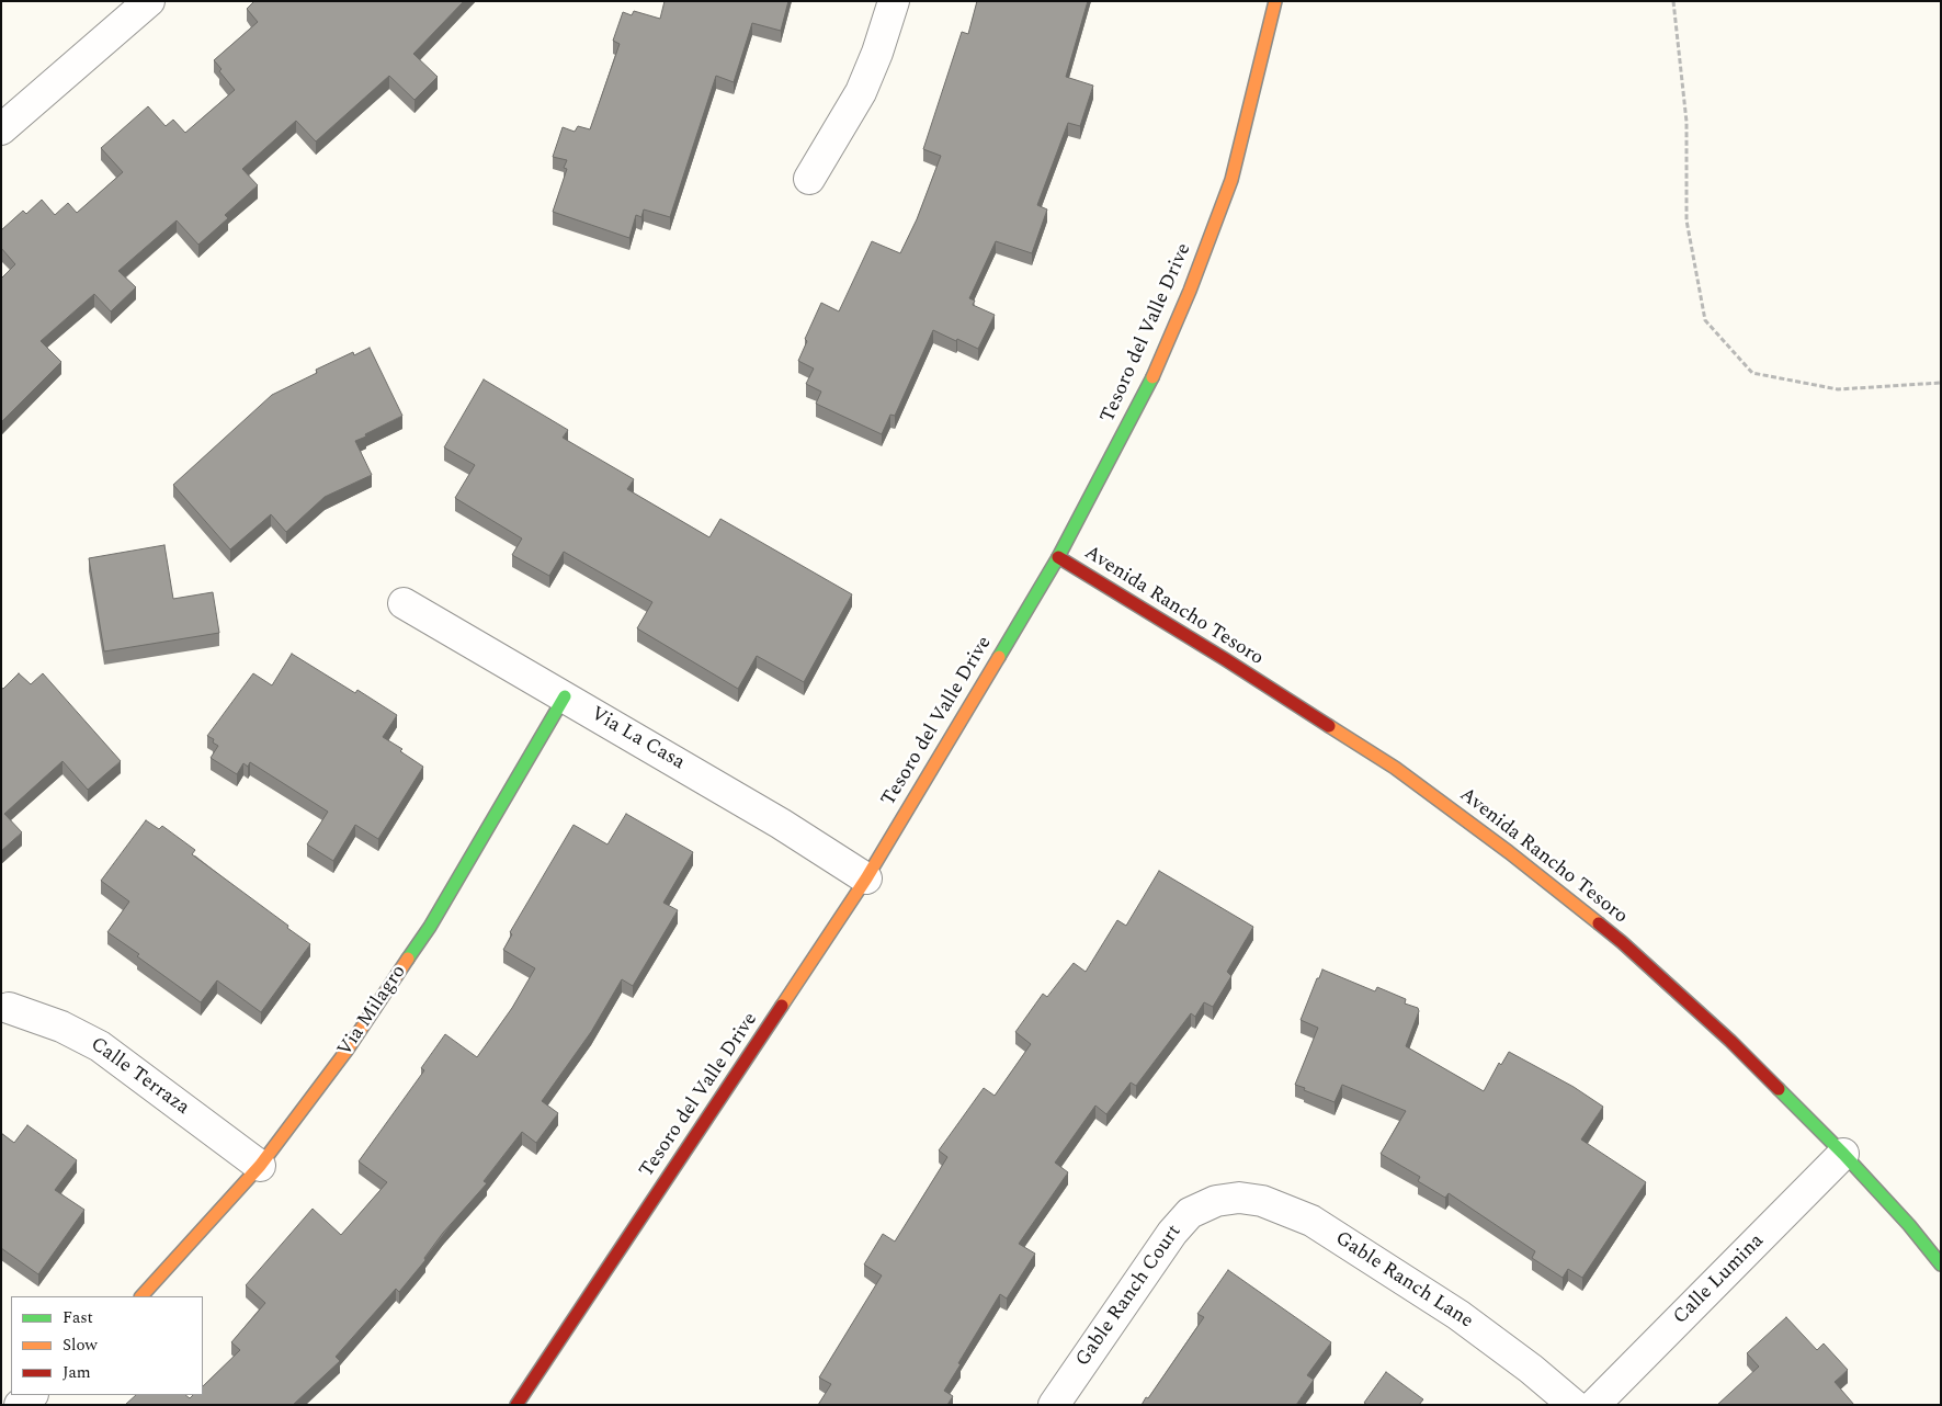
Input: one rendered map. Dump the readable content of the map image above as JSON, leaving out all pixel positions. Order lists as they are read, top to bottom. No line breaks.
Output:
{"streets":{"street":["Tesoro del Valle Drive","Avenida Rancho Tesoro","Via La Casa","Via Milagro","Calle Terraza","Calle Lumina","Gable Ranch Lane","Gable Ranch Court"]},"crossings":[["Tesoro del Valle Drive","Avenida Rancho Tesoro"],["Tesoro del Valle Drive","Via La Casa"],["Avenida Rancho Tesoro","Calle Lumina"],["Via La Casa","Via Milagro"],["Via Milagro","Calle Terraza"],["Gable Ranch Lane","Gable Ranch Court"]],"legend":["Fast","Slow","Jam"]}
